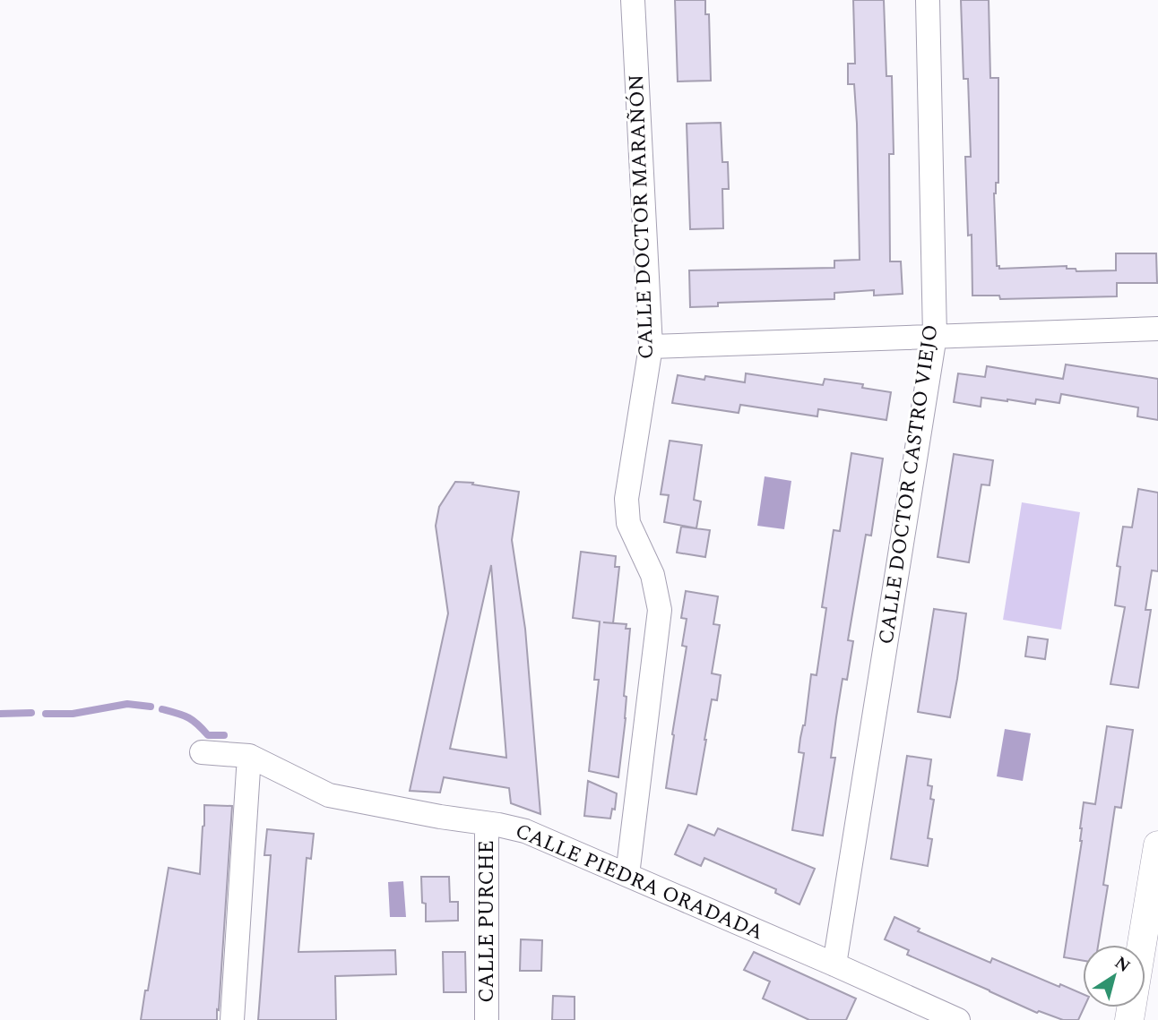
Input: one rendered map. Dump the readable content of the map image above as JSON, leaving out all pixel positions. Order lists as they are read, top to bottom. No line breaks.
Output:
{"streets":{"street":["CALLE DOCTOR MARAÑÓN","CALLE DOCTOR CASTRO VIEJO","CALLE PIEDRA ORADADA","CALLE PURCHE"]},"crossings":[["CALLE DOCTOR MARAÑÓN","CALLE PIEDRA ORADADA"],["CALLE DOCTOR CASTRO VIEJO","CALLE PIEDRA ORADADA"],["CALLE PIEDRA ORADADA","CALLE PURCHE"]],"north":"top right"}
